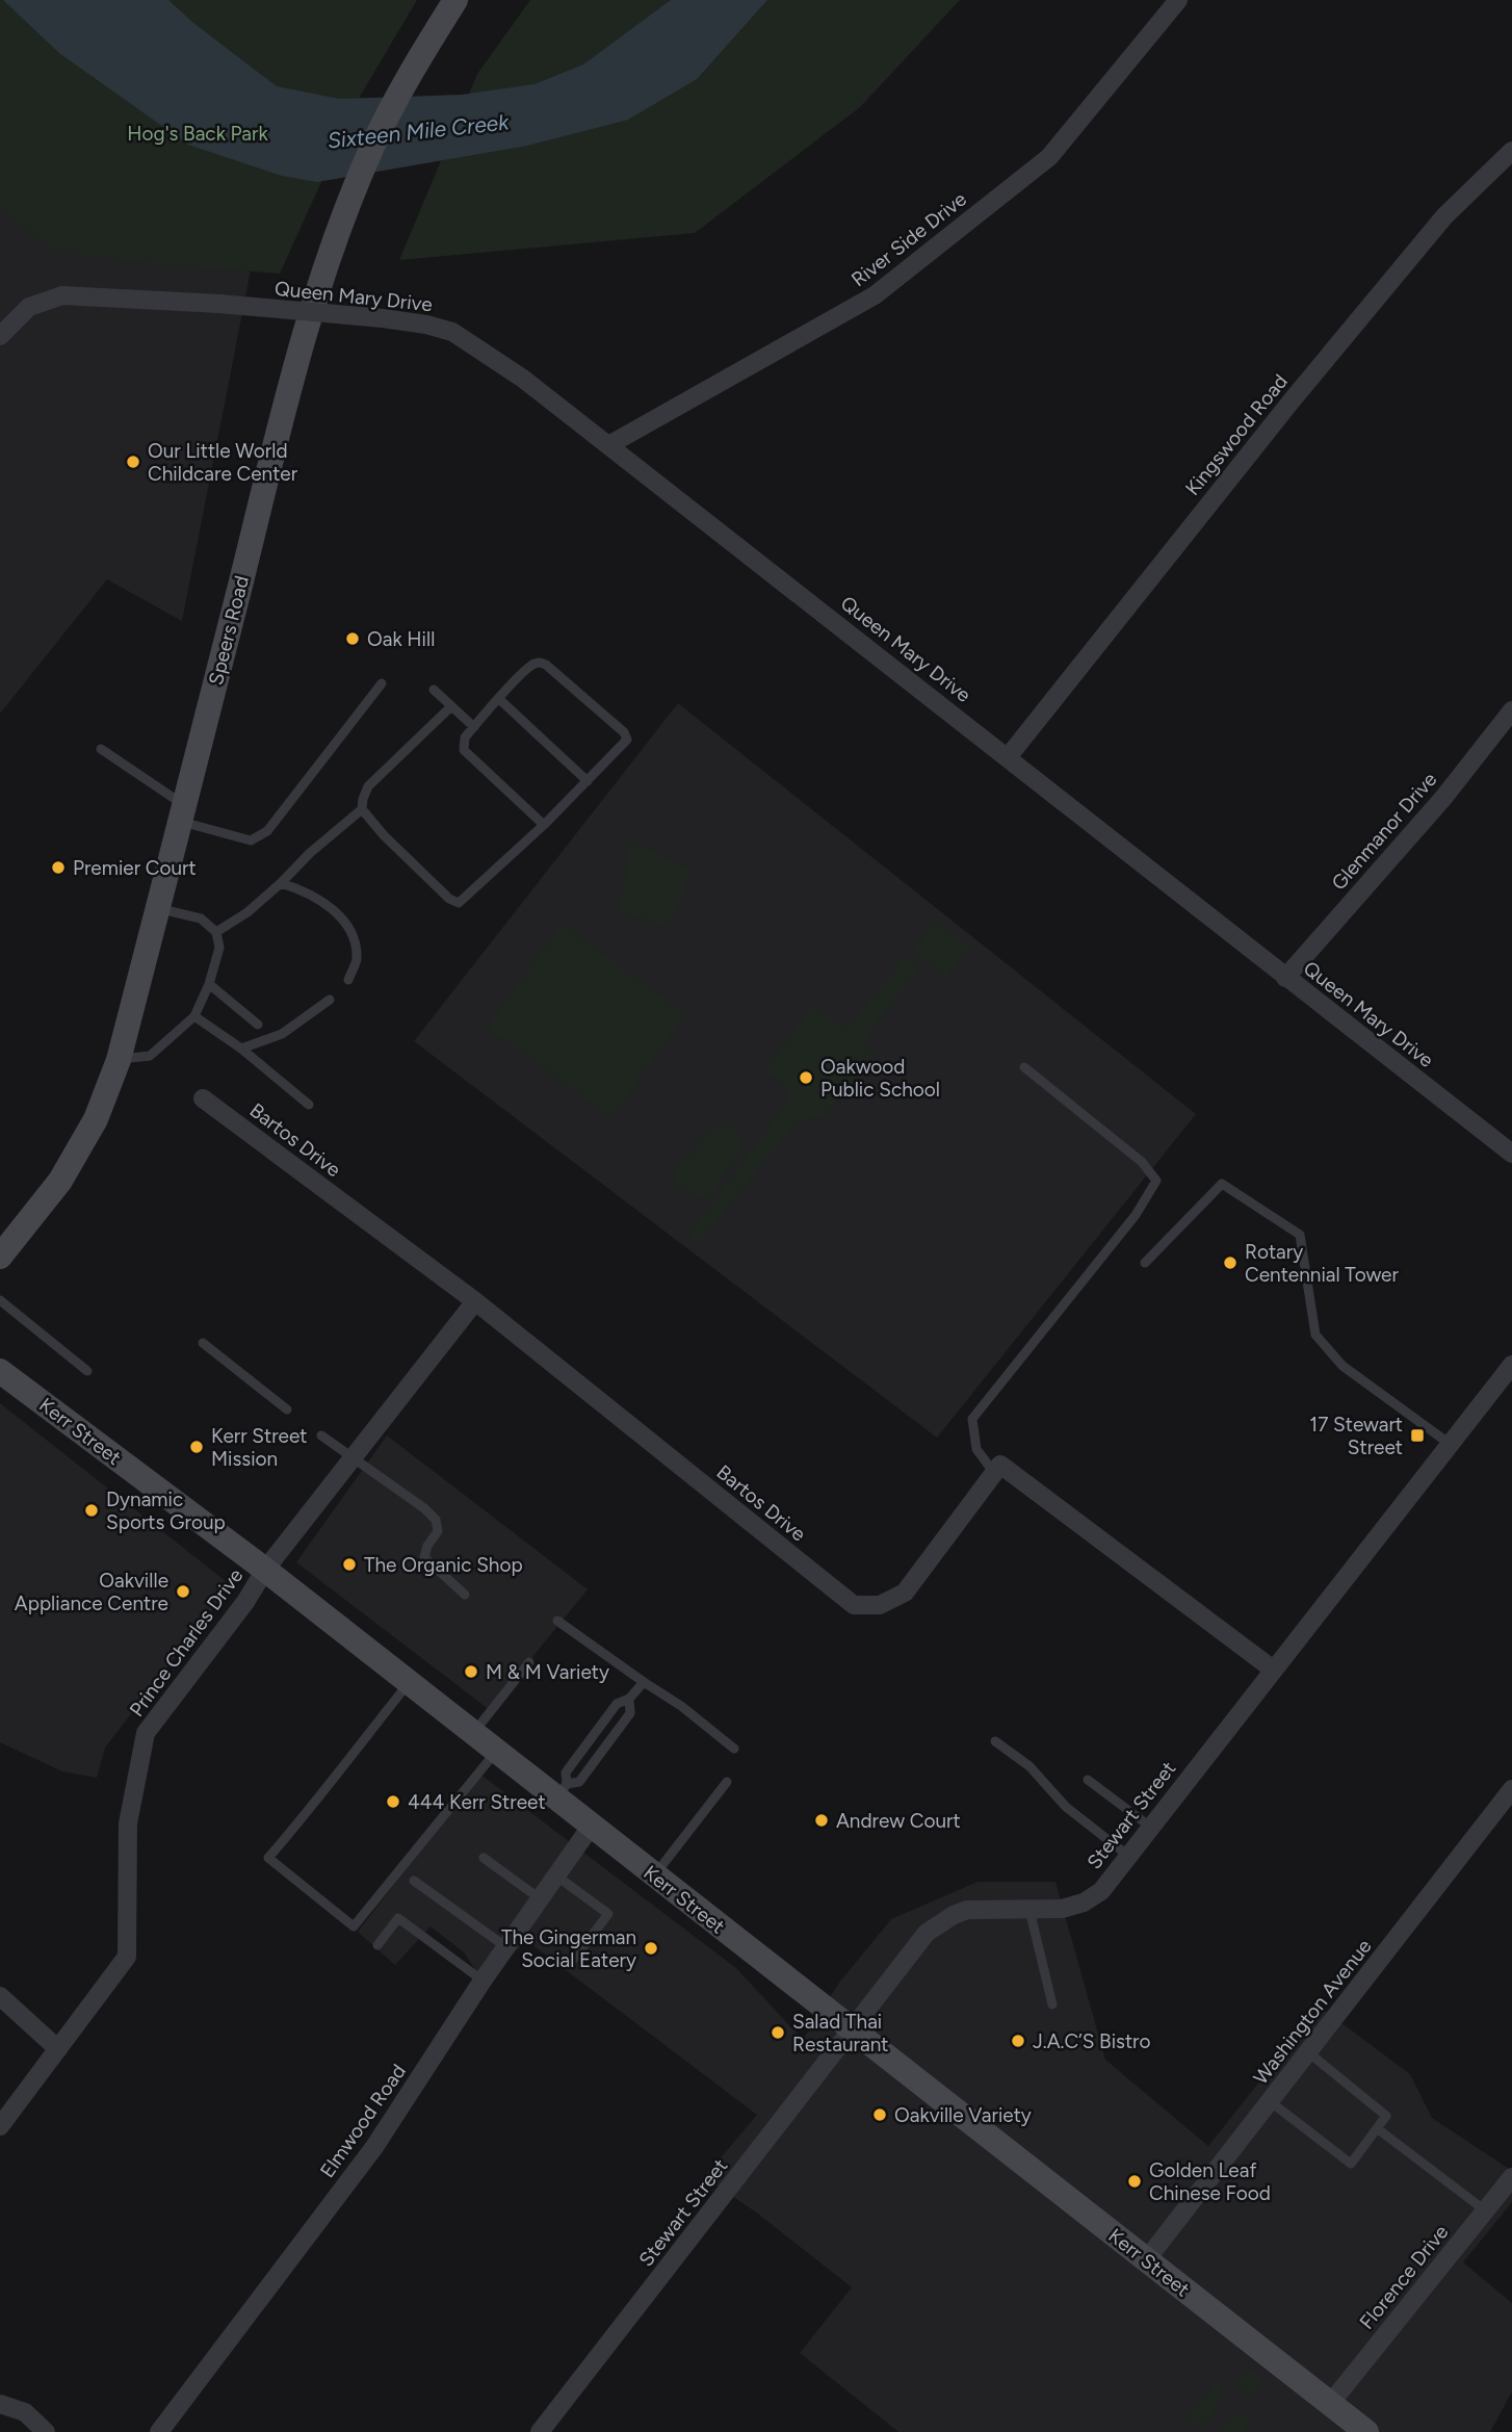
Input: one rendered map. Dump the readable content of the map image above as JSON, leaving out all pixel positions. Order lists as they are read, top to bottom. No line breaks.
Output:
{"streets":{"main road":["Speers Road","Kerr Street"],"street":["River Side Drive","Queen Mary Drive","Kingswood Road","Glenmanor Drive","Bartos Drive","Prince Charles Drive","Stewart Street","Washington Avenue","Elmwood Road","Florence Drive"]},"crossings":[["River Side Drive","Queen Mary Drive"],["Queen Mary Drive","Kingswood Road"],["Queen Mary Drive","Glenmanor Drive"],["Bartos Drive","Prince Charles Drive"],["Kerr Street","Prince Charles Drive"],["Kerr Street","Stewart Street"],["Kerr Street","Washington Avenue"],["Kerr Street","Elmwood Road"],["Kerr Street","Florence Drive"]],"water":["Sixteen Mile Creek"],"parks":["Hog's Back Park"],"places":{"other":["Our Little World Childcare Center","Oak Hill","Premier Court","Oakwood Public School","Rotary Centennial Tower","Kerr Street Mission","Dynamic Sports Group","The Organic Shop","Oakville Appliance Centre","M & M Variety","444 Kerr Street","Andrew Court","The Gingerman Social Eatery","Salad Thai Restaurant","J.A.C’S Bistro","Oakville Variety","Golden Leaf Chinese Food"],"transit":["17 Stewart Street"]}}
